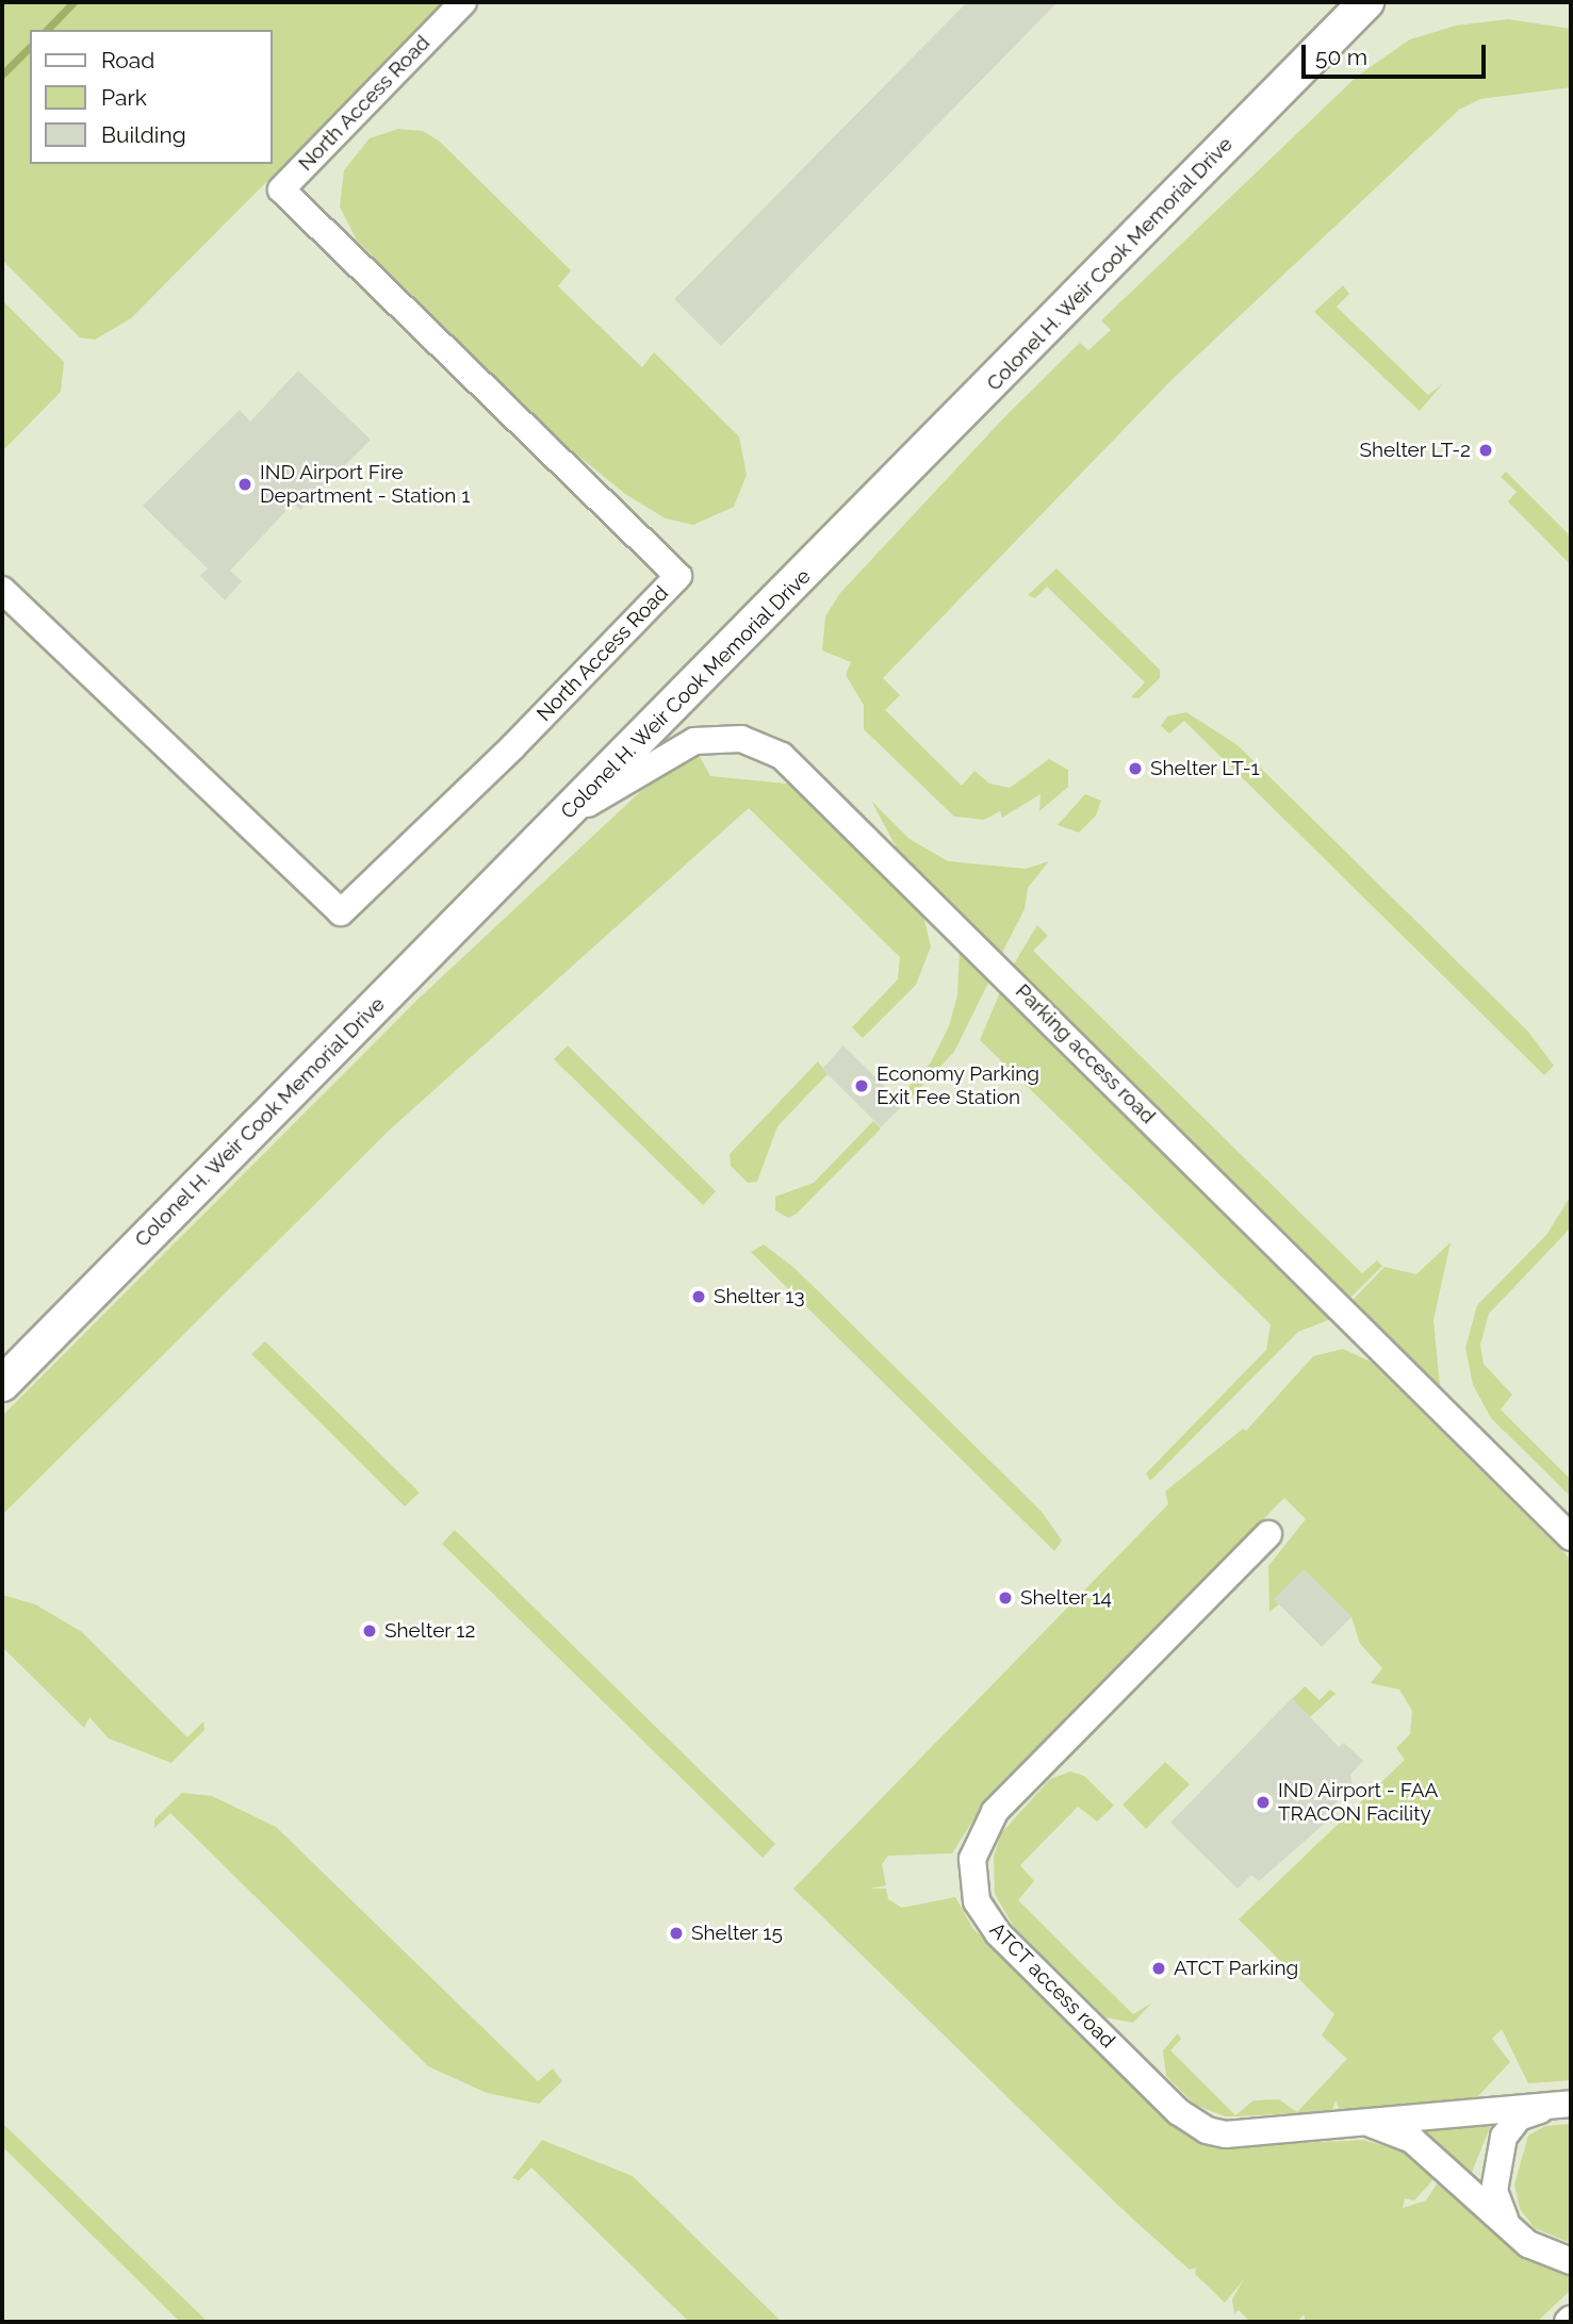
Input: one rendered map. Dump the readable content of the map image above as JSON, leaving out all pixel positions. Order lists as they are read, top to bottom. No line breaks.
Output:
{"streets":{"street":["North Access Road","Colonel H. Weir Cook Memorial Drive","Parking access road","ATCT access road"]},"crossings":[["Colonel H. Weir Cook Memorial Drive","Parking access road"]],"places":["Shelter LT-2","IND Airport Fire Department - Station 1","Shelter LT-1","Economy Parking Exit Fee Station","Shelter 13","Shelter 14","Shelter 12","IND Airport - FAA TRACON Facility","Shelter 15","ATCT Parking"],"legend":["Road","Park","Building"],"scale_bar":"50 m"}
